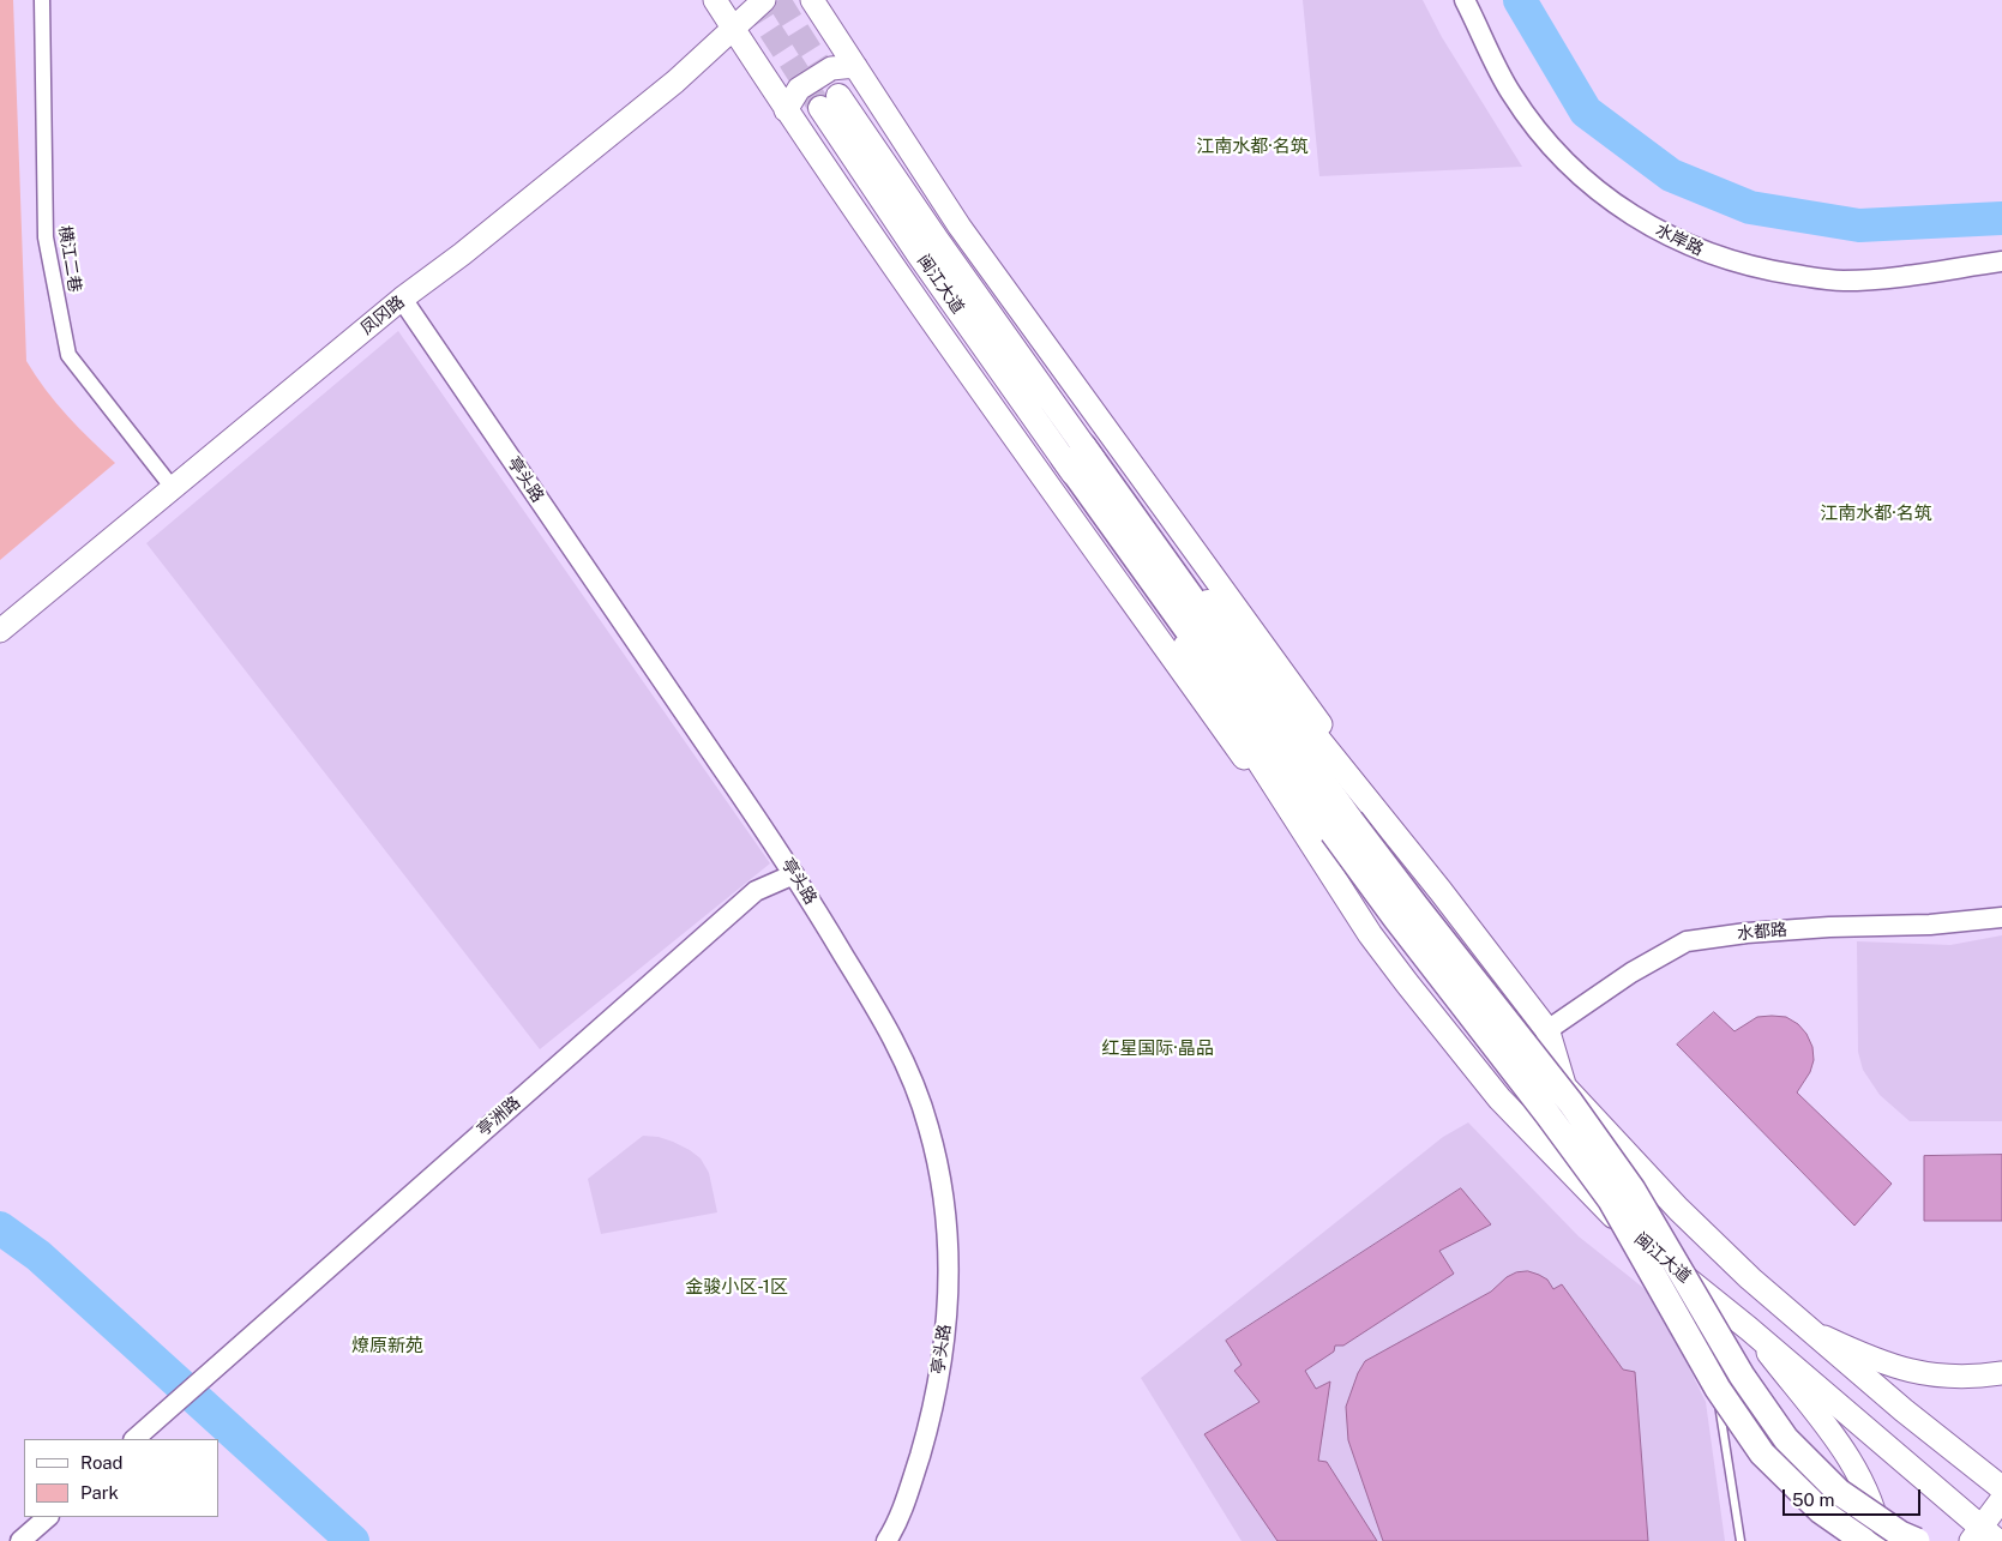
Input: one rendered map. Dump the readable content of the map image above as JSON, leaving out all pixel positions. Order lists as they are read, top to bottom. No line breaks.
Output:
{"streets":{"main road":["闽江大道","凤冈路"],"street":["水岸路","横江二巷","亭头路","水都路","亭洲路"]},"crossings":[["横江二巷","凤冈路"],["凤冈路","亭头路"],["亭头路","亭洲路"]],"districts":["江南水都·名筑","江南水都·名筑","红星国际·晶品","金骏小区-1区","燎原新苑"],"legend":["Road","Park"],"scale_bar":"50 m"}
